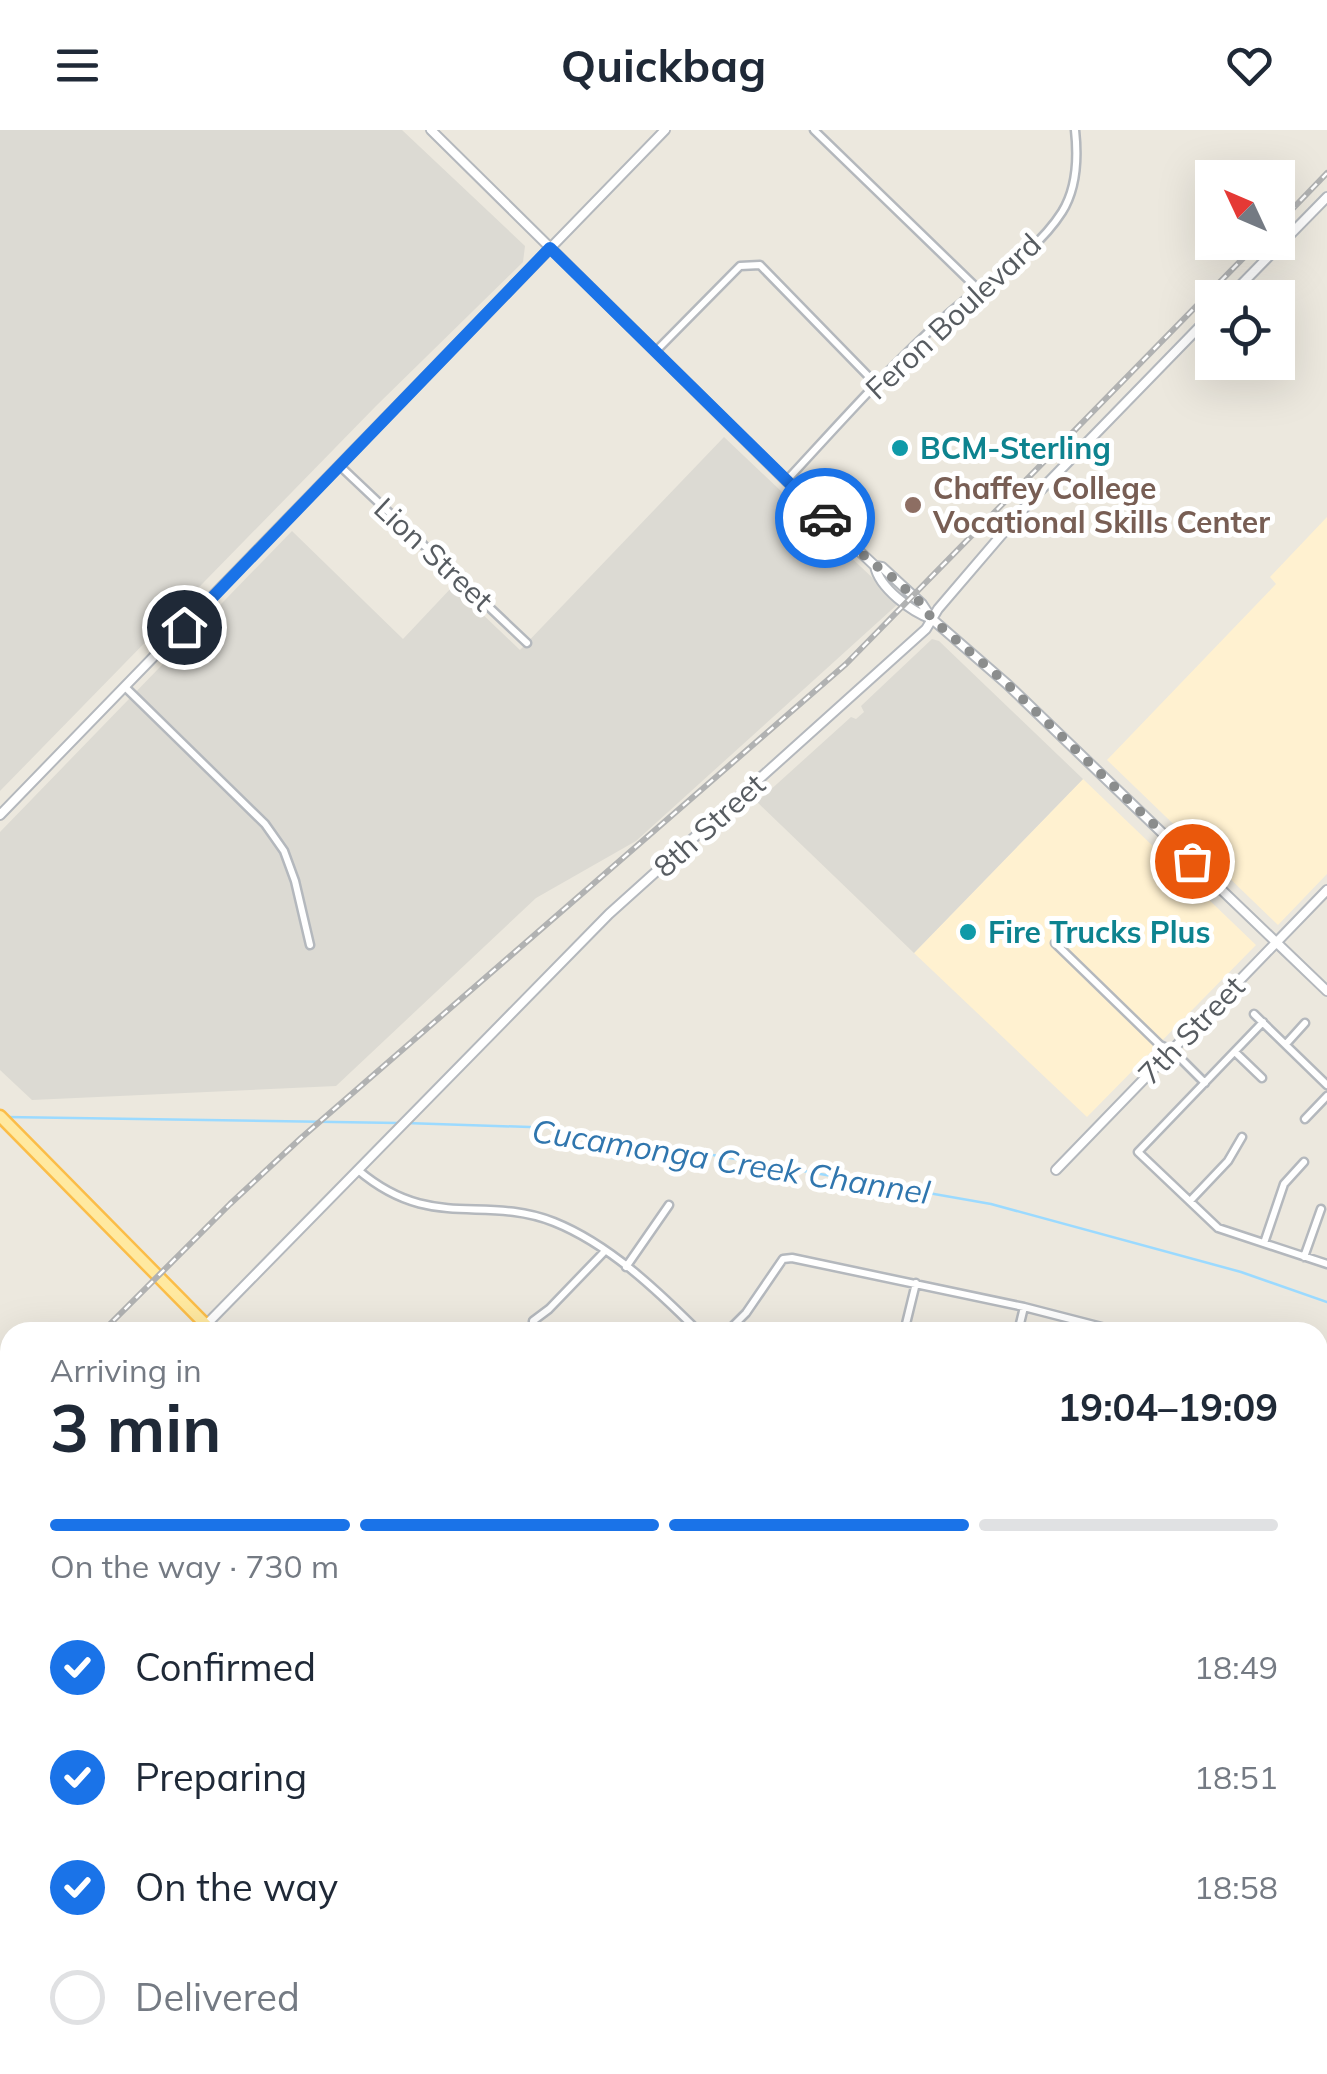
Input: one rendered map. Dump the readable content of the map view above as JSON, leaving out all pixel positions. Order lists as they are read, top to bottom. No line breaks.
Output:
{"streets":{"street":["Feron Boulevard","Lion Street","8th Street","7th Street"]},"water":["Cucamonga Creek Channel"],"places":["BCM-Sterling","Chaffey College Vocational Skills Center","Fire Trucks Plus"],"north":"top left","page":{"header":"Quickbag","heading":["3 min","Arriving in","19:04–19:09"],"bar":"On the way · 730 m","list":[["Confirmed","18:49"],["Preparing","18:51"],["On the way","18:58"],"Delivered"]}}
